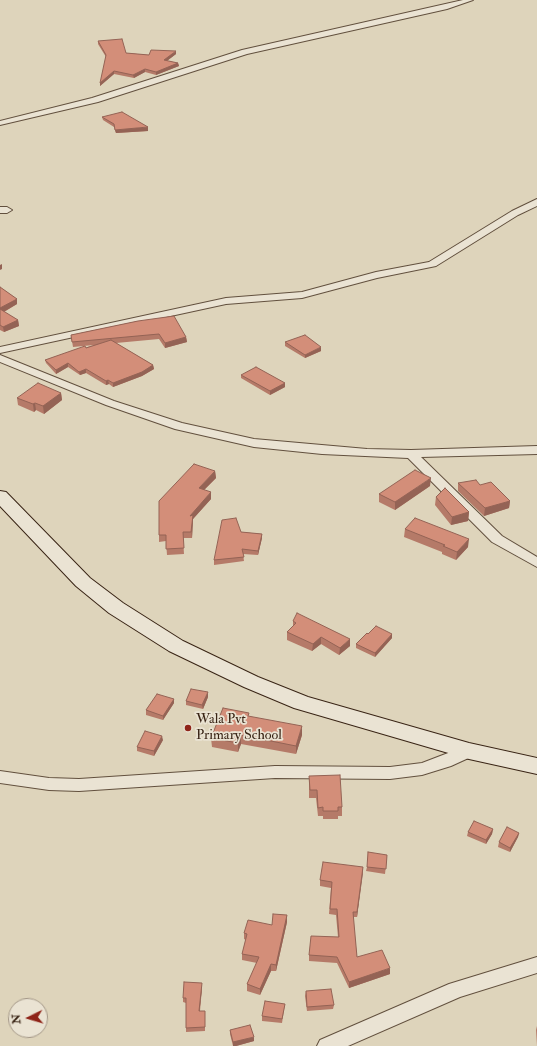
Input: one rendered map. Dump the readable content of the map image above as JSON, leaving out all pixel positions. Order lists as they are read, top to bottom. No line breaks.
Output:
{"places":["Wala Pvt Primary School"],"north":"left"}
